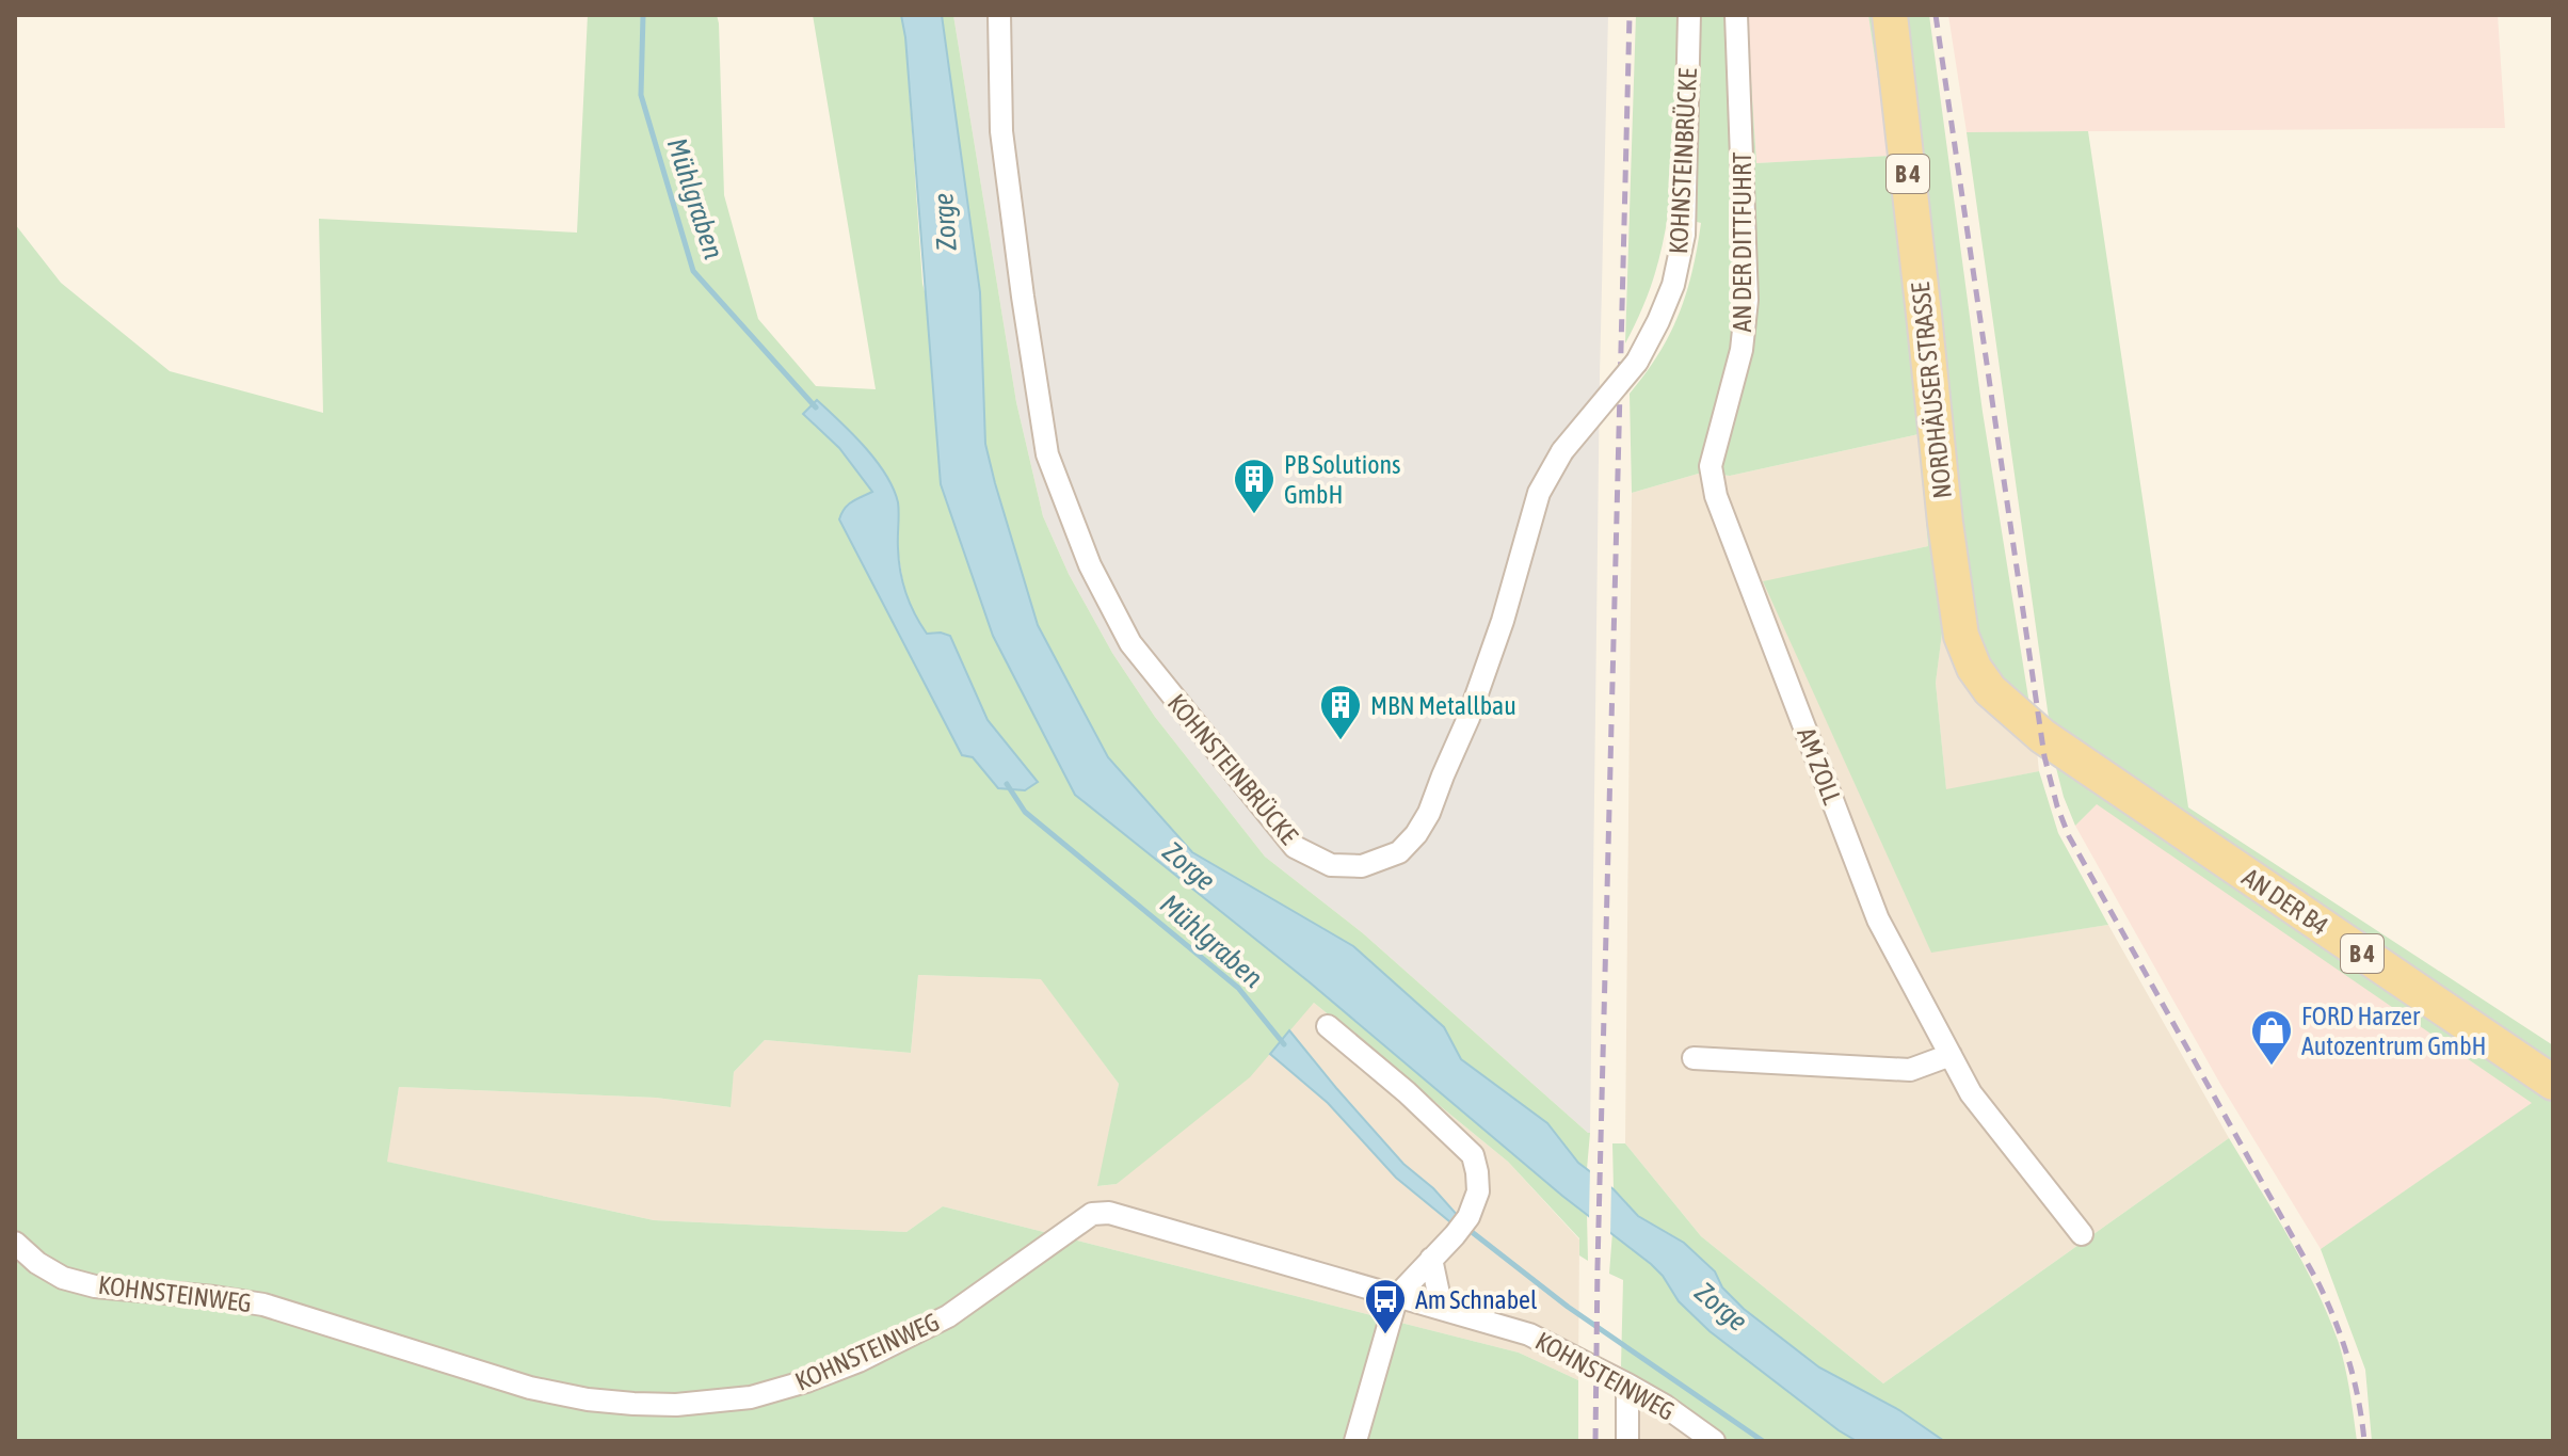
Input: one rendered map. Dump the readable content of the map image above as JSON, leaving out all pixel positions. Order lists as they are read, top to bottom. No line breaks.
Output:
{"streets":{"main road":["B 4","NORDHÄUSER STRASSE","AN DER B4"],"street":["KOHNSTEINBRÜCKE","AN DER DITTFUHRT","AM ZOLL","KOHNSTEINWEG"]},"crossings":[["AN DER DITTFUHRT","AM ZOLL"],["NORDHÄUSER STRASSE","AN DER B4"]],"water":["Mühlgraben","Zorge"],"places":{"building":["PB Solutions GmbH","MBN Metallbau"],"shop":["FORD Harzer Autozentrum GmbH"],"bus stop":["Am Schnabel"]}}
